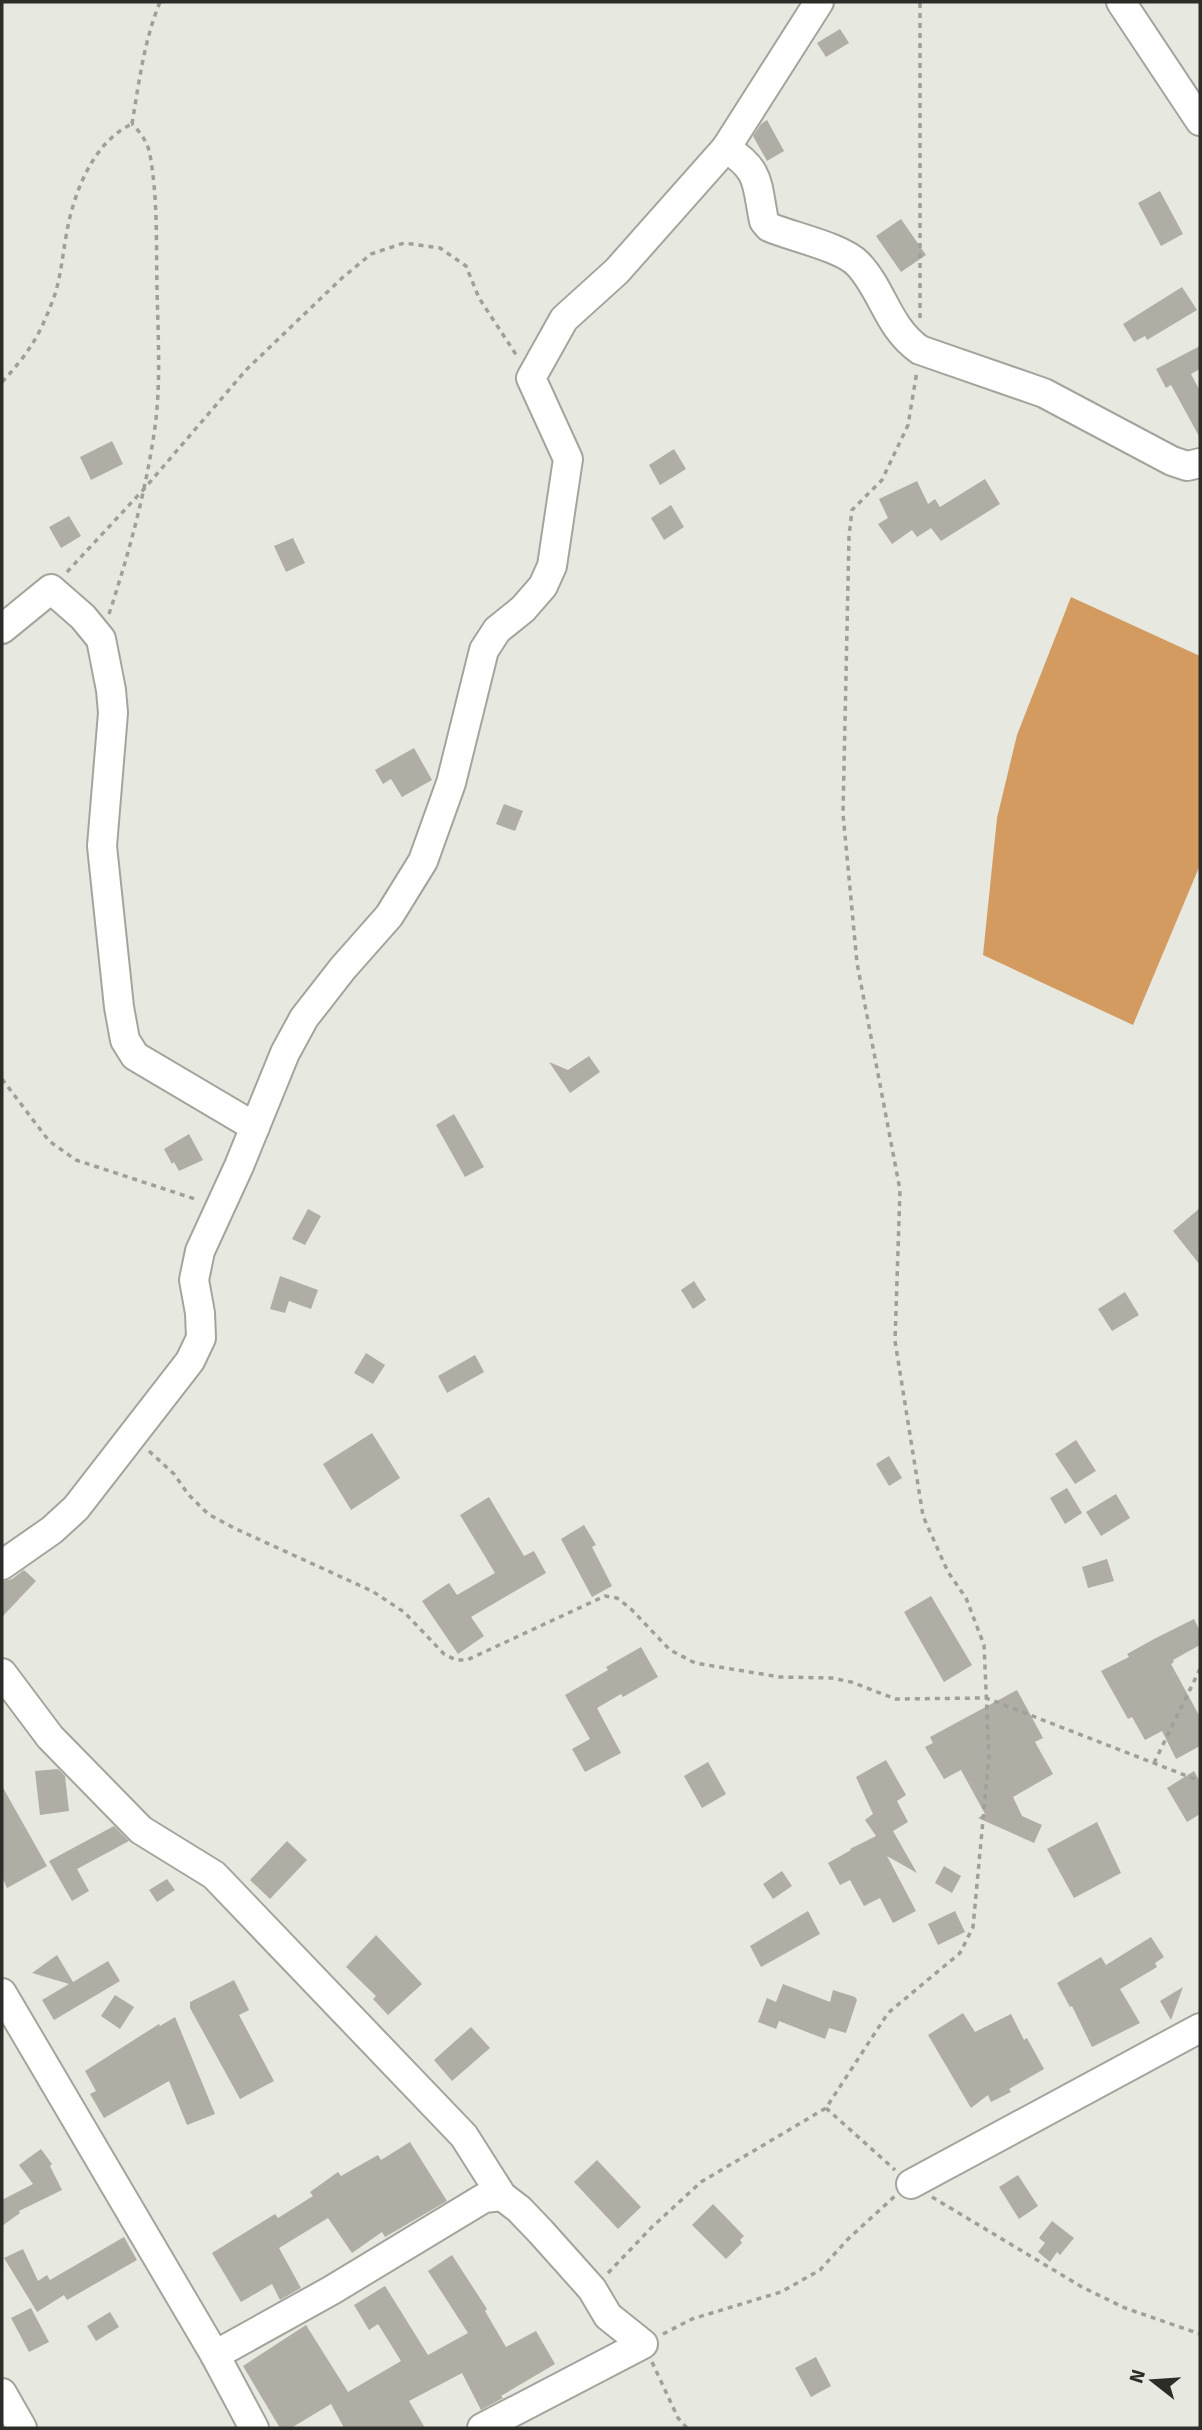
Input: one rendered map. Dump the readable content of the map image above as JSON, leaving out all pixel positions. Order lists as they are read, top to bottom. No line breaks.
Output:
{"north":"left"}
